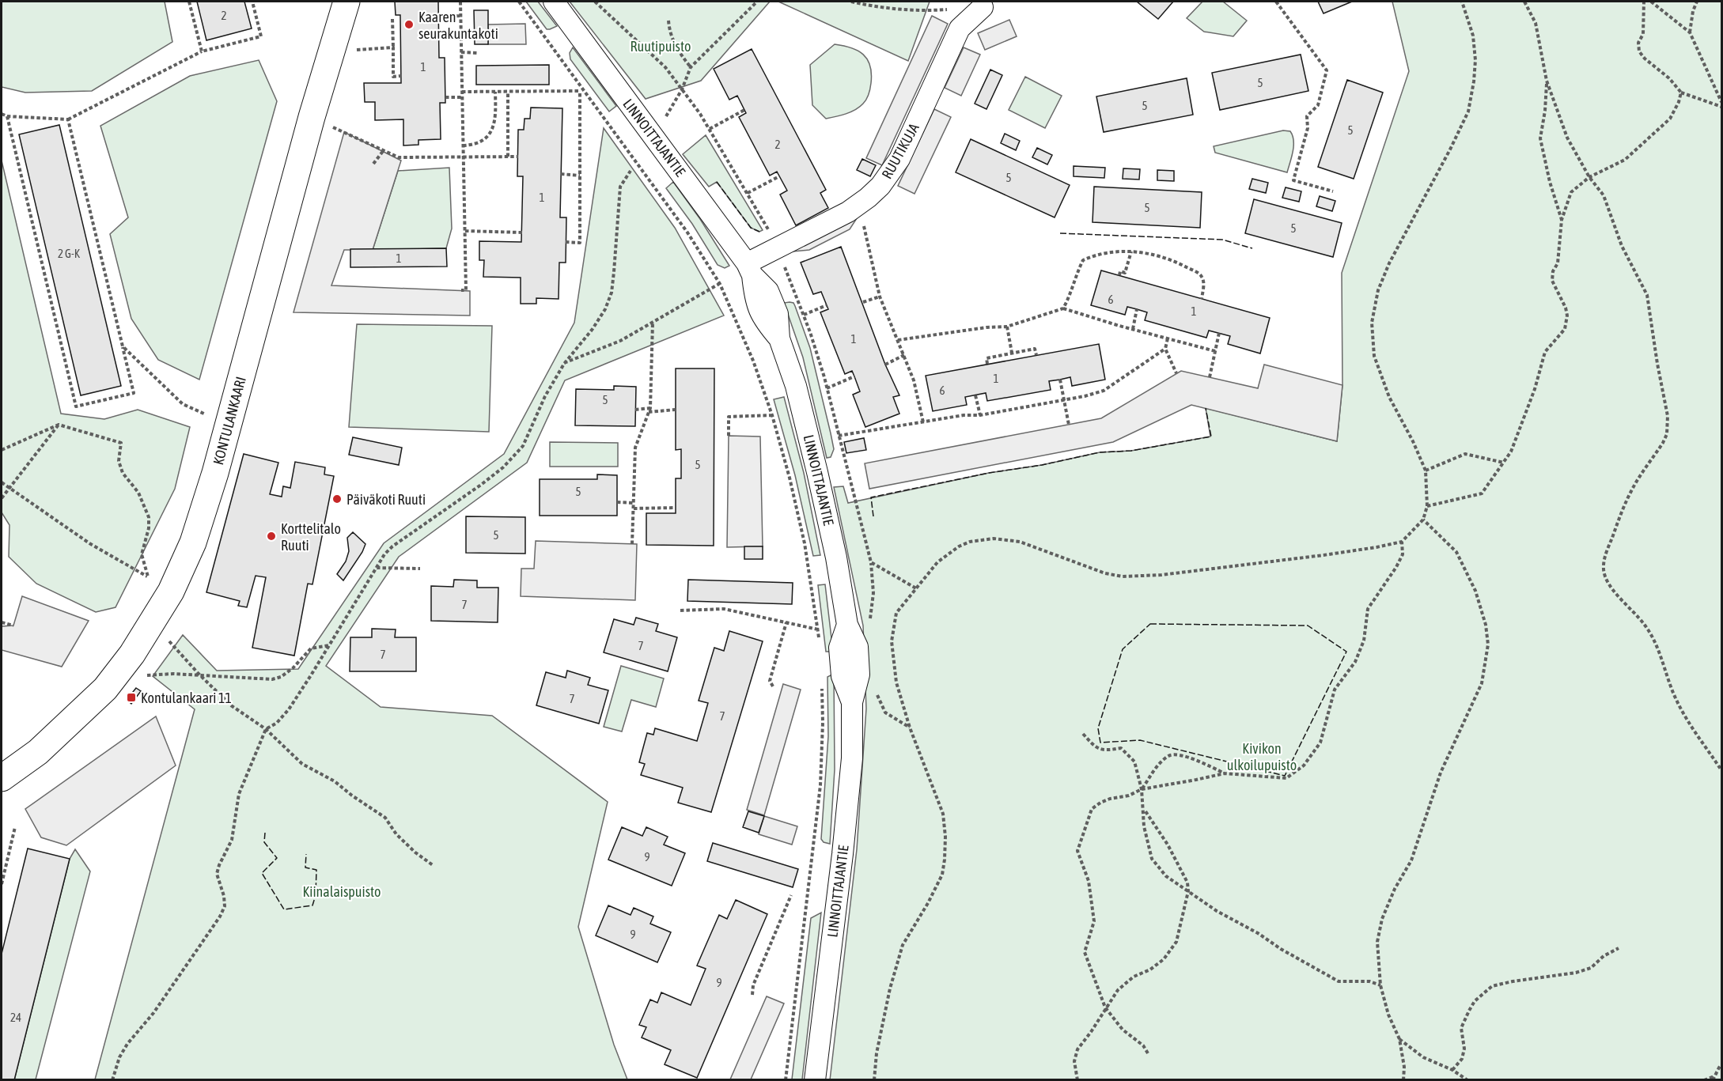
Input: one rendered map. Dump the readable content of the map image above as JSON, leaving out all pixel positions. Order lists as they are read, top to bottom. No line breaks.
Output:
{"streets":{"main road":["KONTULANKAARI"],"street":["LINNOITTAJANTIE","RUUTIKUJA"]},"crossings":[["LINNOITTAJANTIE","RUUTIKUJA"]],"parks":["Ruutipuisto","Kivikon ulkoilupuisto","Kiinalaispuisto"],"places":{"other":["Kaaren seurakuntakoti","Päiväkoti Ruuti","Korttelitalo Ruuti"],"transit":["Kontulankaari 11"]},"house_numbers":["2","1","5","5","5","2","5","1","5","5","2 G-K","1","6","1","1","1","6","5","5","5","5","7","7","7","7","7","9","9","9","24"]}
